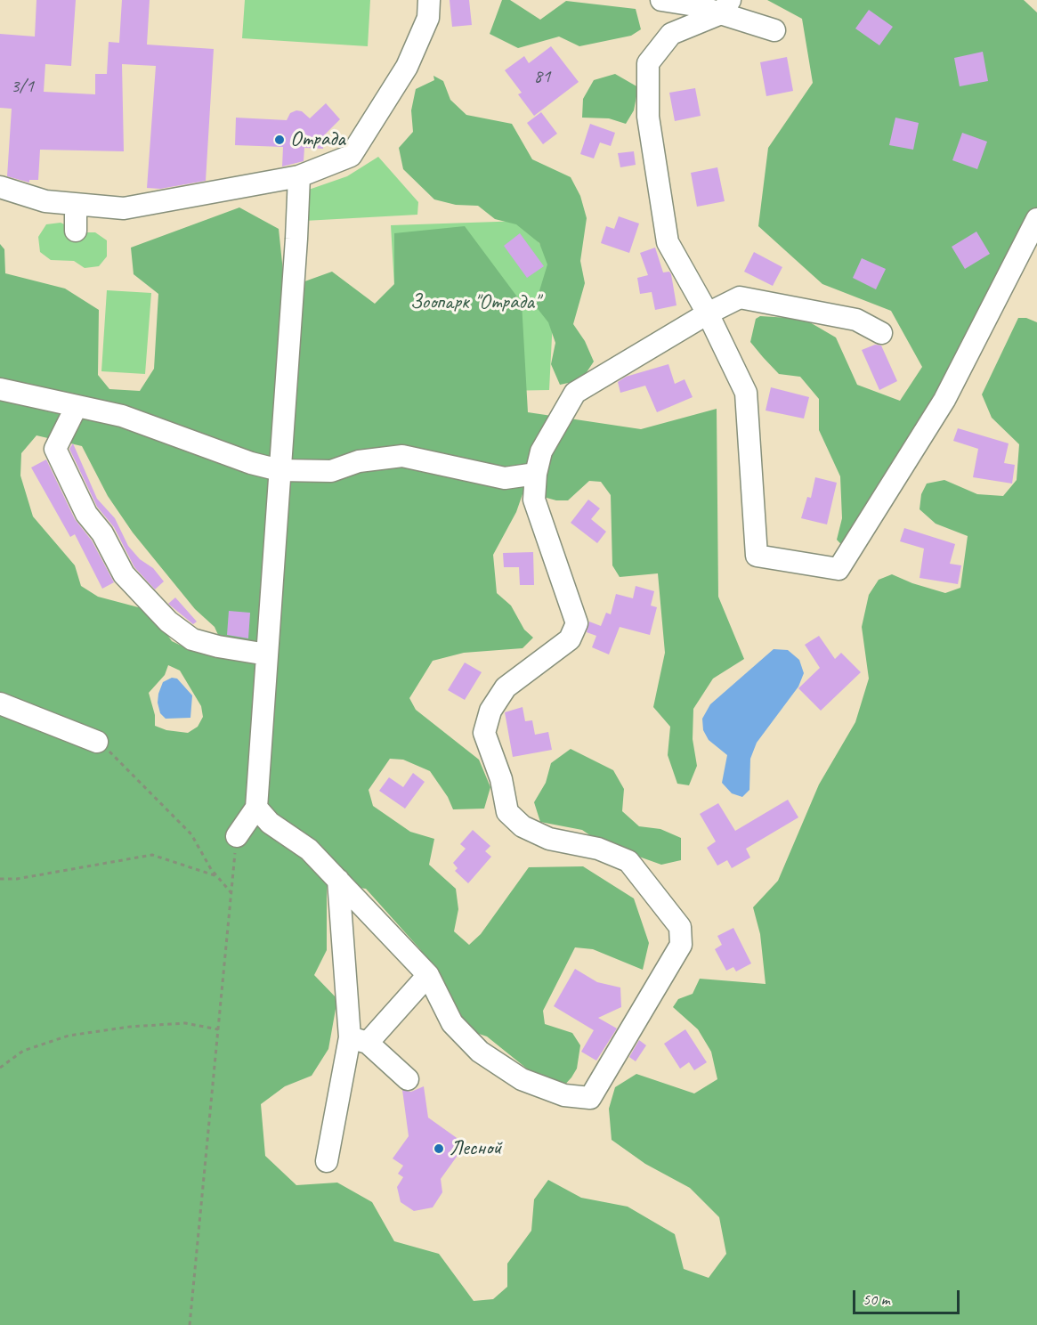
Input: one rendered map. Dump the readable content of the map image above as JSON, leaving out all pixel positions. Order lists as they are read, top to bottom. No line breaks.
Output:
{"parks":["Зоопарк \"Отрада\""],"places":["Отрада","Лесной"],"house_numbers":["81","3/1"],"scale_bar":"50 m"}
